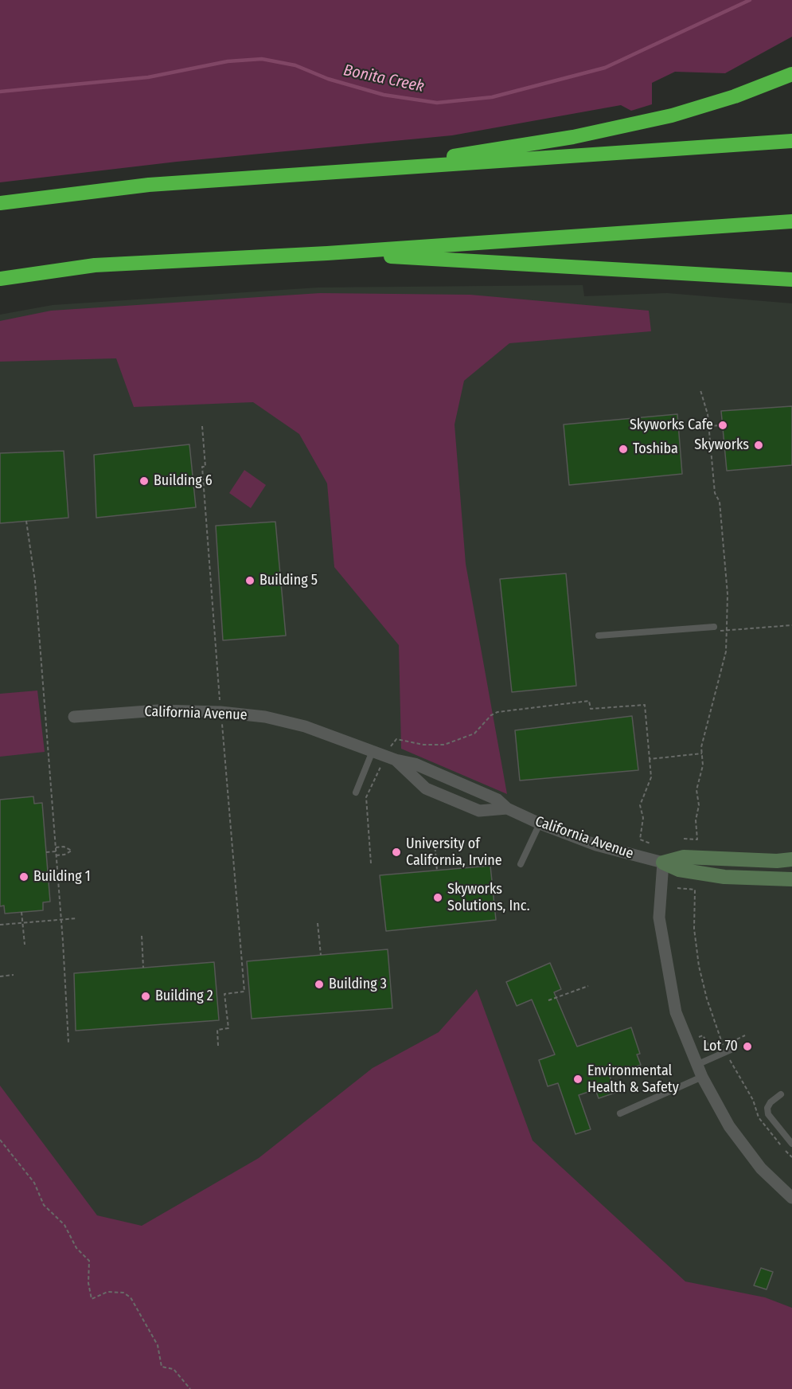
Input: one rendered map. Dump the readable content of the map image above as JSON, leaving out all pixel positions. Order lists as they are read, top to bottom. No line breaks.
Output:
{"streets":{"street":["California Avenue"]},"water":["Bonita Creek"],"places":["Skyworks Cafe","Skyworks","Toshiba","Building 6","Building 5","University of California, Irvine","Building 1","Skyworks Solutions, Inc.","Building 3","Building 2","Lot 70","Environmental Health & Safety"]}
